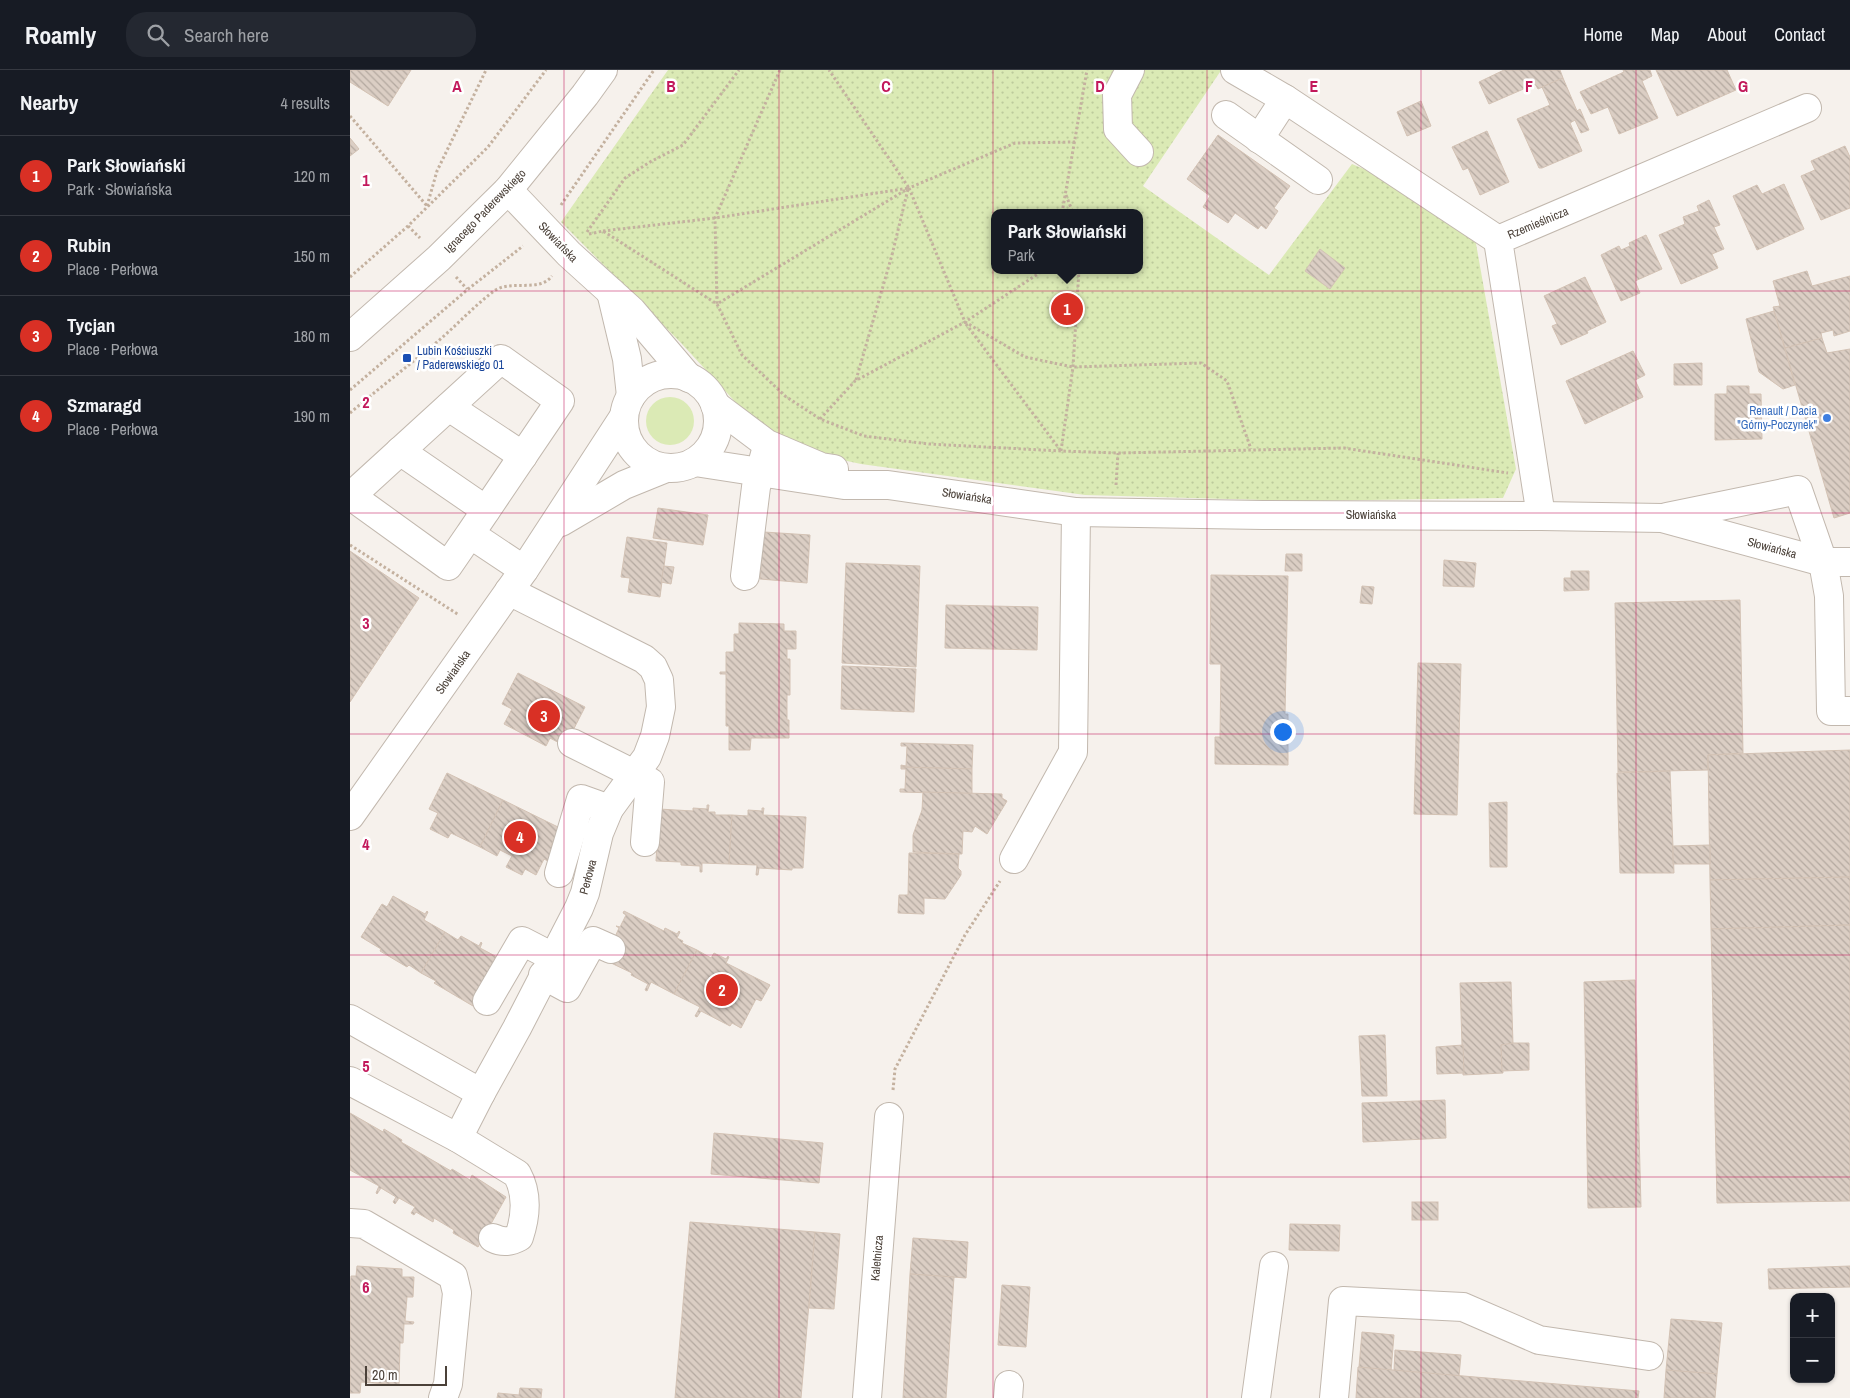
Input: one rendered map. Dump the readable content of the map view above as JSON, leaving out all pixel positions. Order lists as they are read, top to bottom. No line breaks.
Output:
{"streets":{"street":["Ignacego Paderewskiego","Rzemieślnicza","Słowiańska","Perłowa","Kaletnicza"]},"crossings":[["Ignacego Paderewskiego","Słowiańska"],["Rzemieślnicza","Słowiańska"],["Słowiańska","Perłowa"]],"places":{"transit":["Lubin Kościuszki / Paderewskiego 01"],"other":["Renault / Dacia \"Górny-Poczynek\""]},"scale_bar":"20 m","page":{"header":"Roamly","search":"Search here","nav":["Home","Map","About","Contact"],"heading":["Nearby","4 results"],"list":[{"mark":"1","name":"Park Słowiański","note":"Park · Słowiańska","value":"120 m"},{"mark":"2","name":"Rubin","note":"Place · Perłowa","value":"150 m"},{"mark":"3","name":"Tycjan","note":"Place · Perłowa","value":"180 m"},{"mark":"4","name":"Szmaragd","note":"Place · Perłowa","value":"190 m"}],"popup":["Park Słowiański","Park"],"pins":["1","3","4","2"],"map_buttons":["+","−"],"scale":"20 m"},"grid":{"columns":["A","B","C","D","E","F","G"],"rows":["1","2","3","4","5","6"]}}
